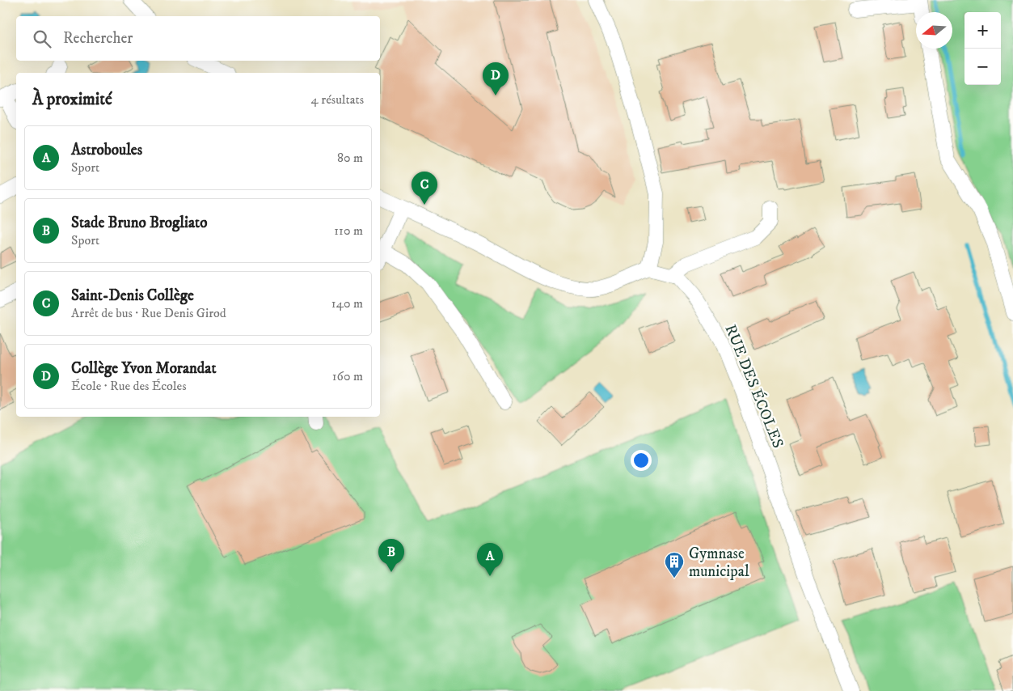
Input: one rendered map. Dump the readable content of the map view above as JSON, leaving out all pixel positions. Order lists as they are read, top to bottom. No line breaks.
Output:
{"streets":{"street":["RUE DES ÉCOLES"]},"places":{"building":["Gymnase municipal"]},"north":"left","page":{"map_buttons":["+","−"],"search":"Rechercher","pins":["D","C","B","A"],"heading":["À proximité","4 résultats"],"list":[{"mark":"A","name":"Astroboules","note":"Sport","value":"80 m"},{"mark":"B","name":"Stade Bruno Brogliato","note":"Sport","value":"110 m"},{"mark":"C","name":"Saint-Denis Collège","note":"Arrêt de bus · Rue Denis Girod","value":"140 m"},{"mark":"D","name":"Collège Yvon Morandat","note":"École · Rue des Écoles","value":"160 m"}]}}
